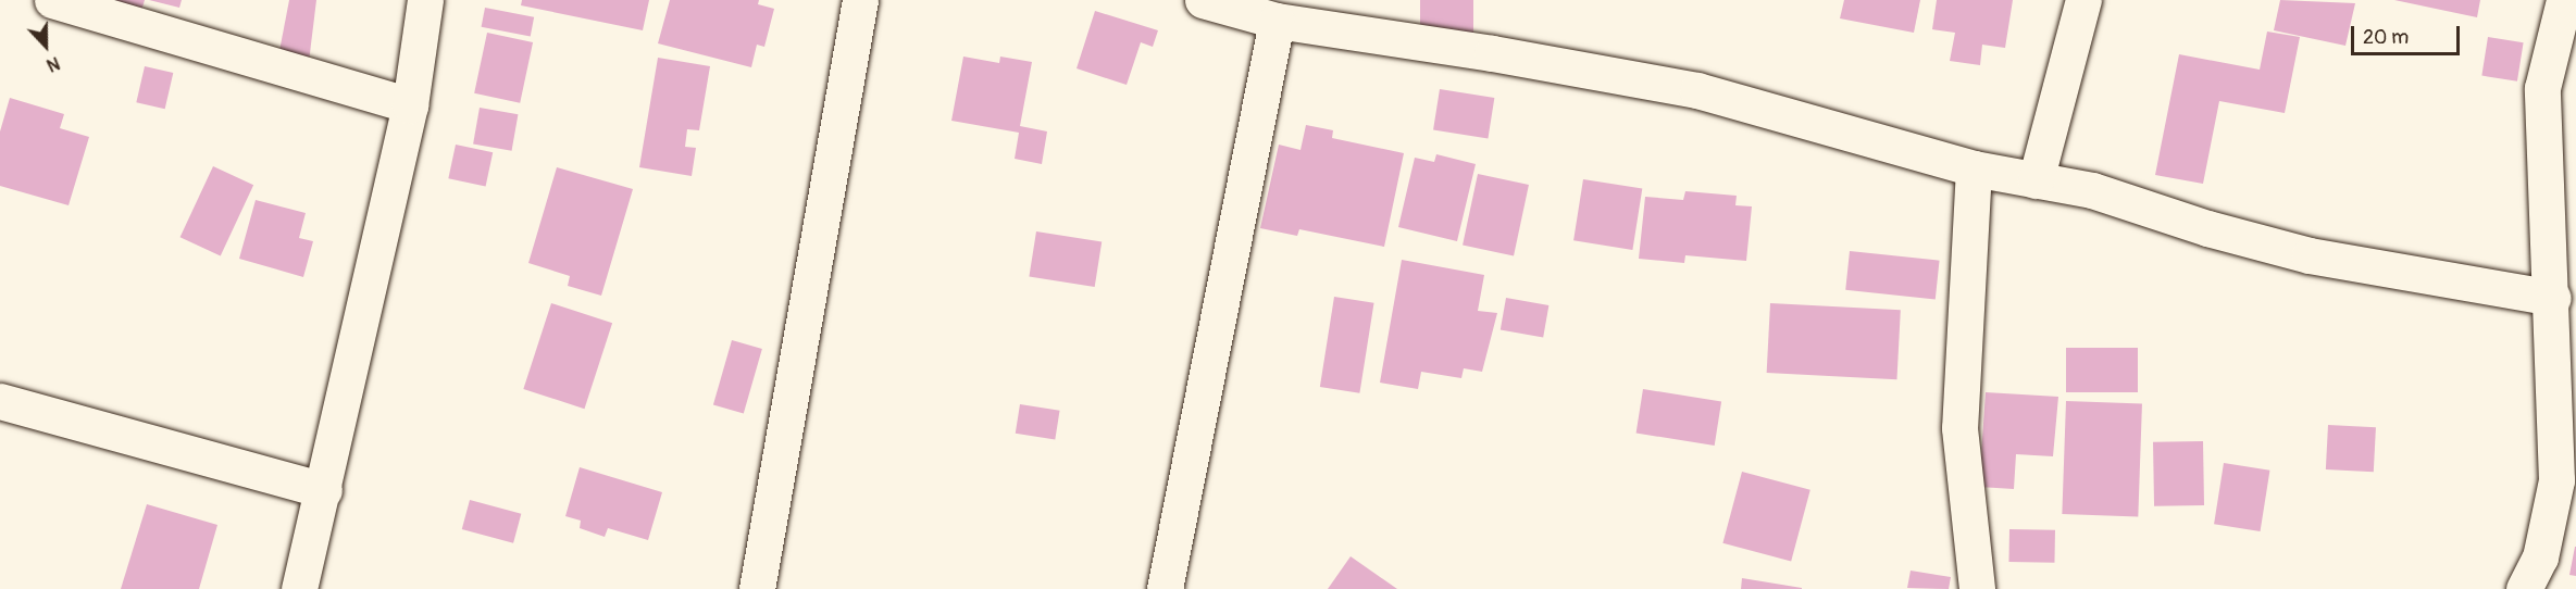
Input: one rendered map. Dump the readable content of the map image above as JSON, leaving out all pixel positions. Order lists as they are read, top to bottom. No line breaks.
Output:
{"scale_bar":"20 m","north":"bottom"}
